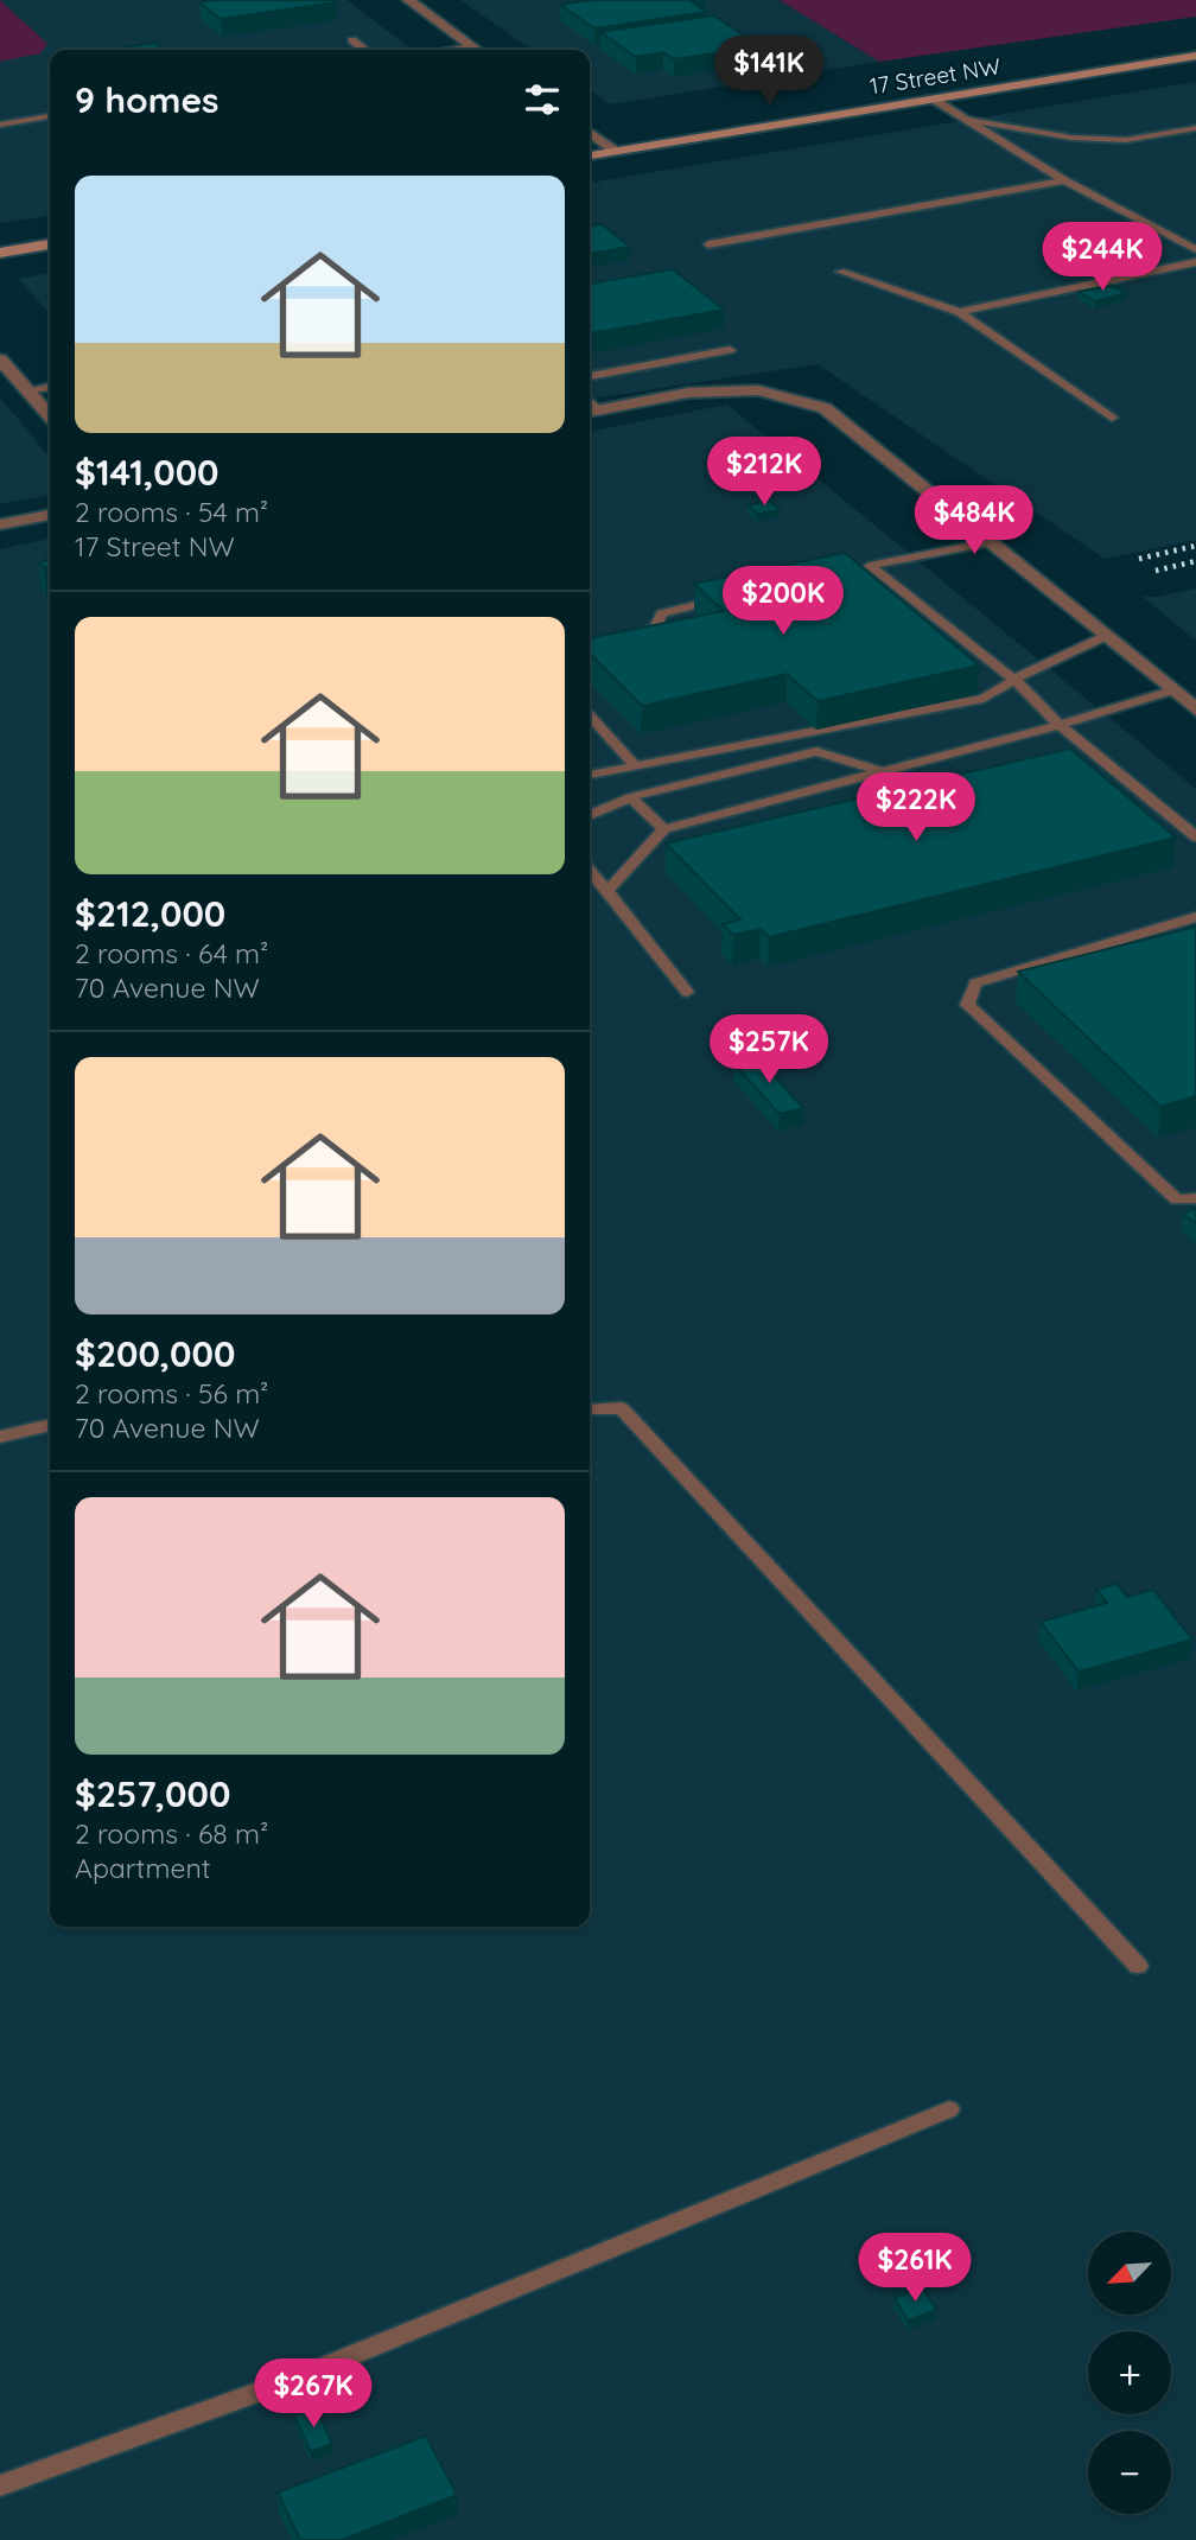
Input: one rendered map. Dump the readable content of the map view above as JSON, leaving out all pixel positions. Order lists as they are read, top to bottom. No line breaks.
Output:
{"streets":{"main road":["17 Street NW"]},"north":"bottom left","page":{"price":["$141K","$244K","$212K","$484K","$200K","$222K","$257K","$261K","$267K"],"heading":"9 homes","list":[{"name":"$141,000","note":"2 rooms · 54 m² · 17 Street NW"},{"name":"$212,000","note":"2 rooms · 64 m² · 70 Avenue NW"},{"name":"$200,000","note":"2 rooms · 56 m² · 70 Avenue NW"},{"name":"$257,000","note":"2 rooms · 68 m² · Apartment"}],"map_buttons":["+","−"]}}
